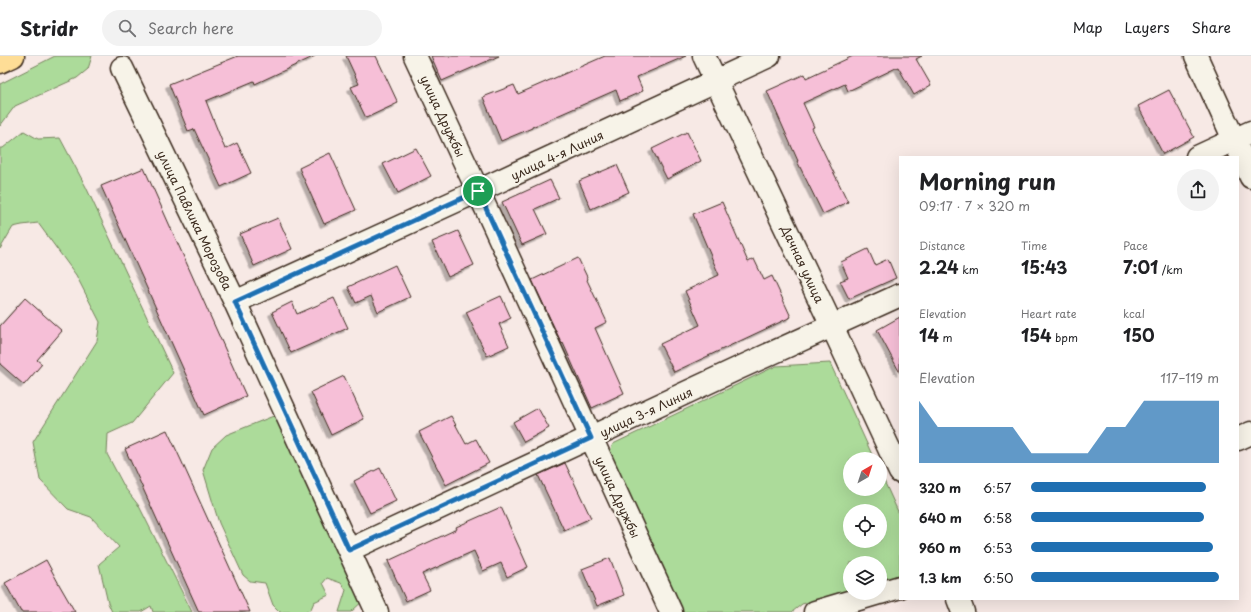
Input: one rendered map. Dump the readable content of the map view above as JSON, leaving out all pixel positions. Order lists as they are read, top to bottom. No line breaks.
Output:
{"streets":{"street":["улица Дружбы","улица 4-я Линия","улица Павлика Морозова","Дачная улица","улица 3-я Линия"]},"crossings":[["улица Дружбы","улица 4-я Линия"],["улица Дружбы","улица 3-я Линия"],["улица 4-я Линия","улица Павлика Морозова"],["улица 4-я Линия","Дачная улица"],["улица Павлика Морозова","улица 3-я Линия"],["Дачная улица","улица 3-я Линия"]],"north":"top right","page":{"header":"Stridr","search":"Search here","nav":["Map","Layers","Share"],"heading":["Morning run","09:17 · 7 × 320 m"],"stats":[["Distance","2.24 km"],["Time","15:43"],["Pace","7:01 /km"],["Elevation","14 m"],["Heart rate","154 bpm"],["kcal","150"]],"chart":["Elevation","117–119 m"],"list":[{"name":"320 m","note":"6:57"},{"name":"640 m","note":"6:58"},{"name":"960 m","note":"6:53"},{"name":"1.3 km","note":"6:50"}]}}
